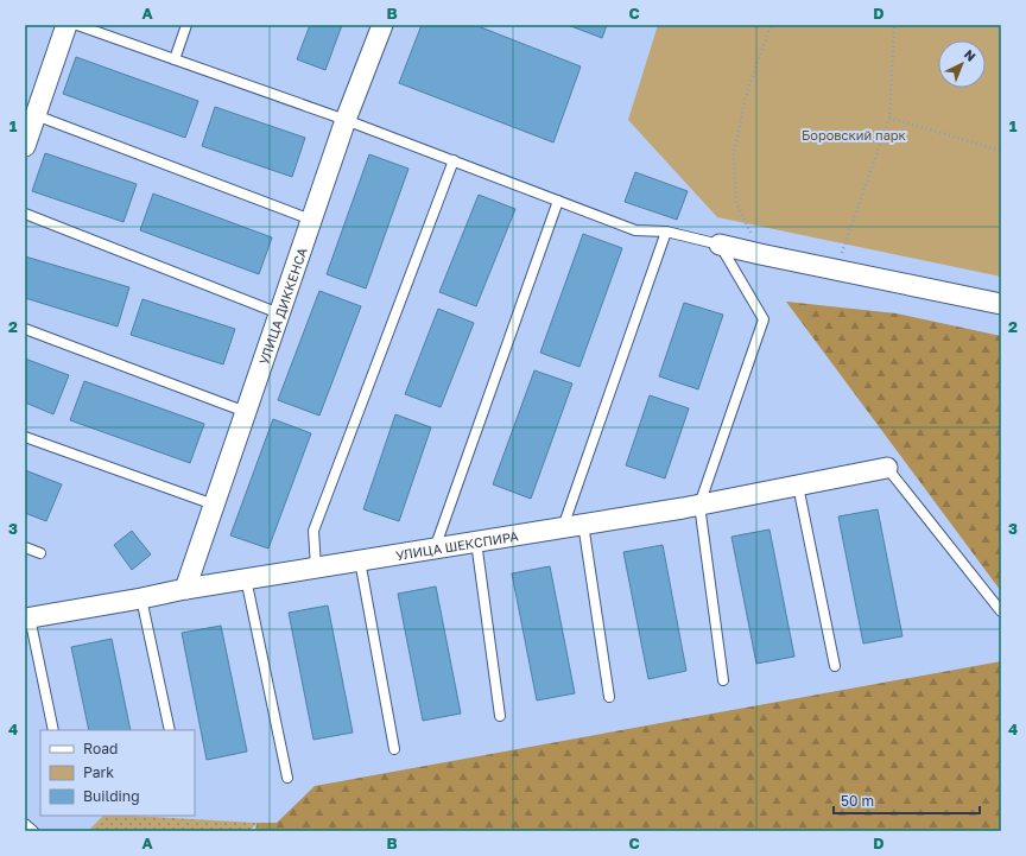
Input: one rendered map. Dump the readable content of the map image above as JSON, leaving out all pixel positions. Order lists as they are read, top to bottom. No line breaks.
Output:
{"streets":{"street":["УЛИЦА ДИККЕНСА","УЛИЦА ШЕКСПИРА"]},"crossings":[["УЛИЦА ДИККЕНСА","УЛИЦА ШЕКСПИРА"]],"parks":["Боровский парк"],"legend":["Road","Park","Building"],"scale_bar":"50 m","north":"top right","grid":{"columns":["A","B","C","D"],"rows":["1","2","3","4"]}}
